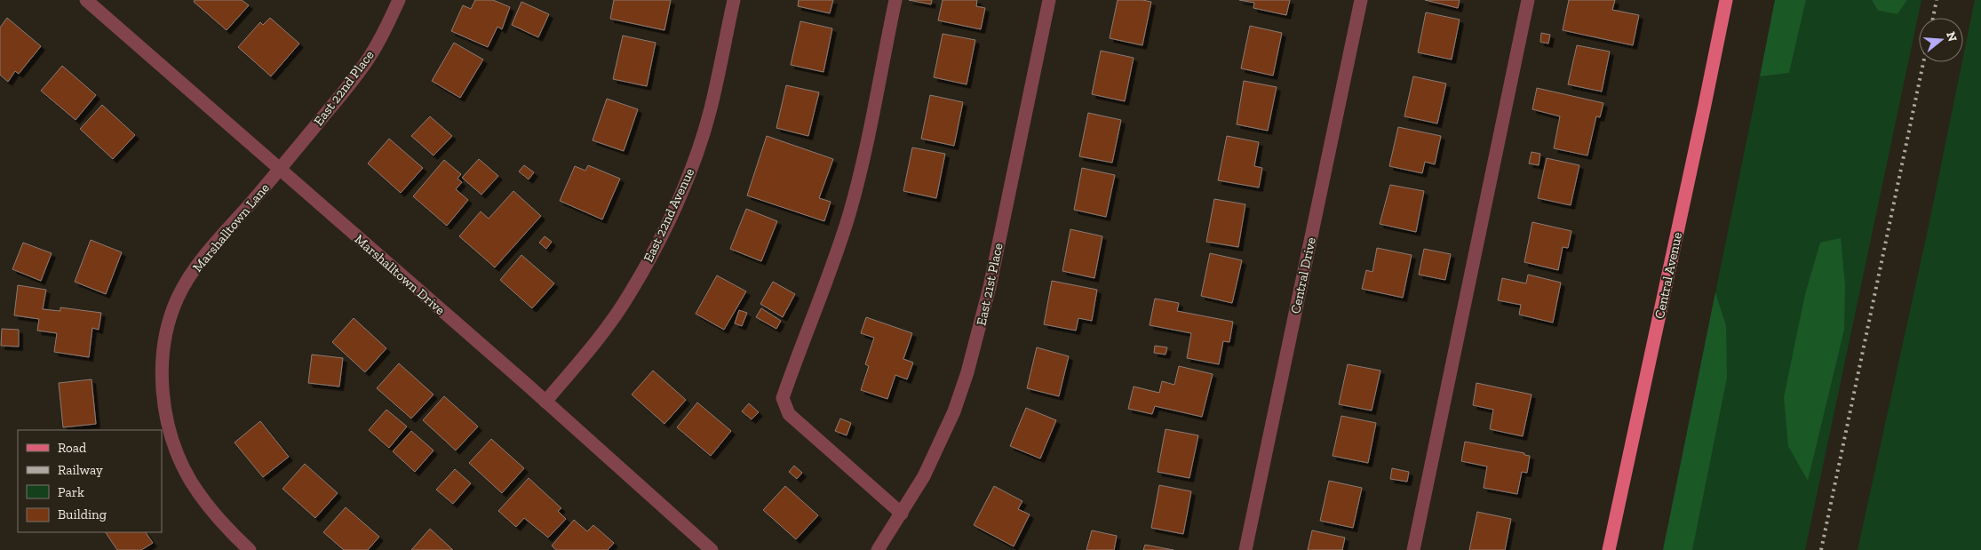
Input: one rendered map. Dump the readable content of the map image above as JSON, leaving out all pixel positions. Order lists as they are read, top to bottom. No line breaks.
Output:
{"streets":{"main road":["Central Avenue"],"street":["East 22nd Place","East 22nd Avenue","Marshalltown Lane","Marshalltown Drive","Central Drive","East 21st Place"]},"crossings":[["East 22nd Place","Marshalltown Lane"],["East 22nd Place","Marshalltown Drive"],["East 22nd Avenue","Marshalltown Drive"],["Marshalltown Lane","Marshalltown Drive"]],"legend":["Road","Railway","Park","Building"],"north":"right"}
